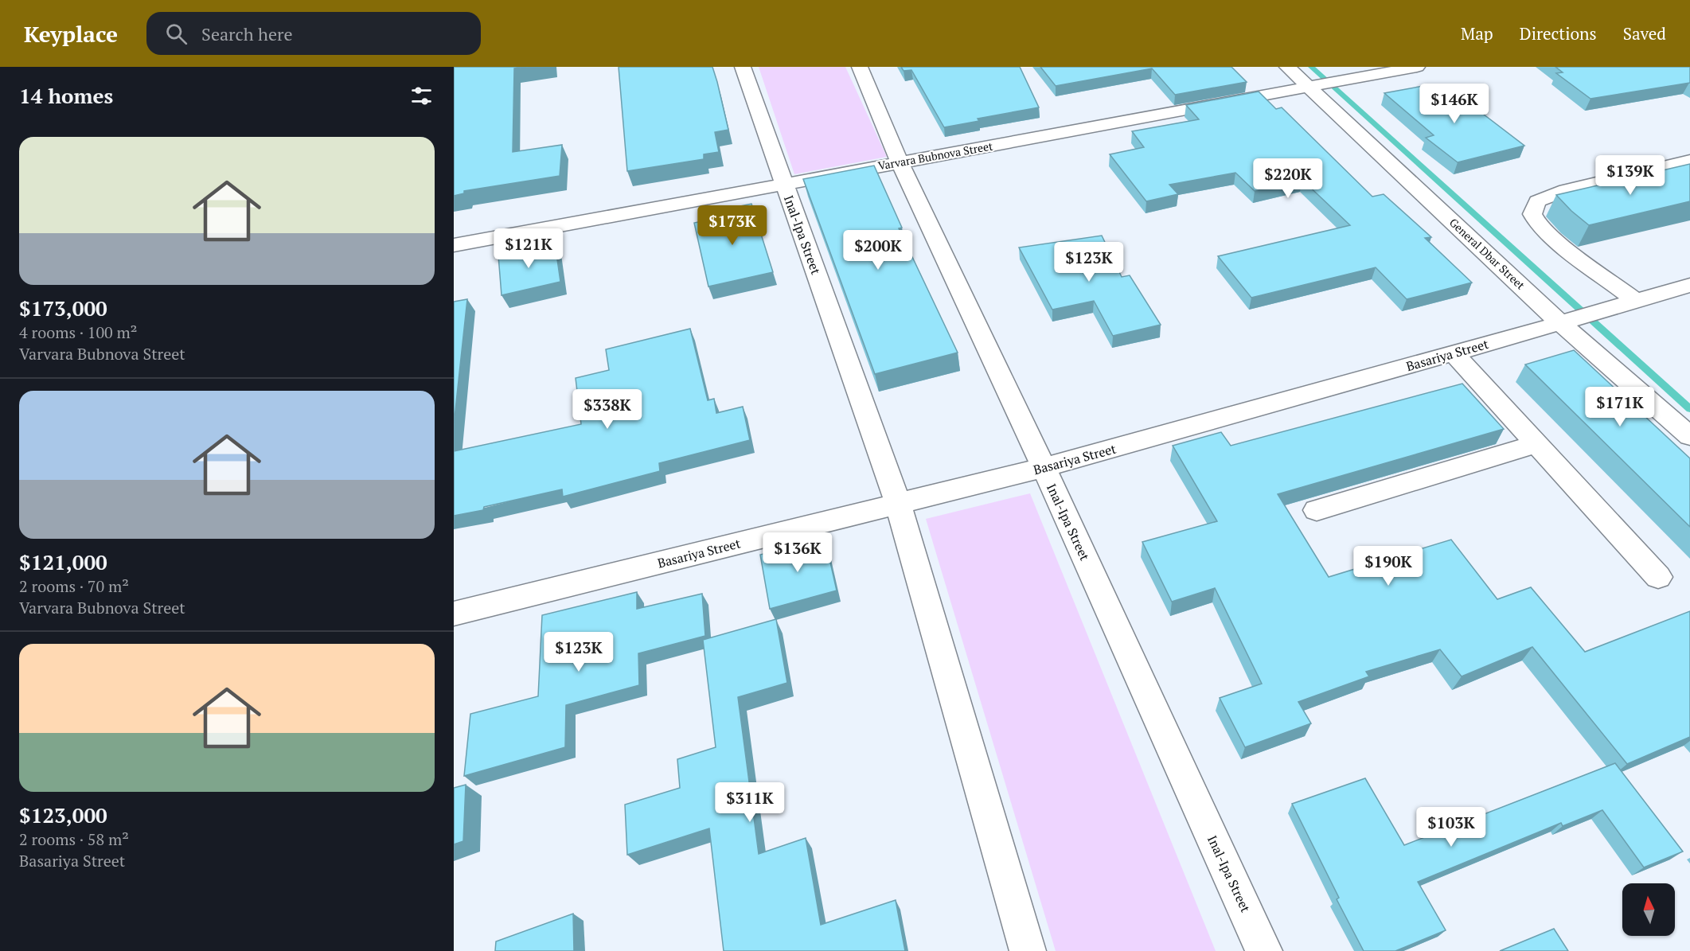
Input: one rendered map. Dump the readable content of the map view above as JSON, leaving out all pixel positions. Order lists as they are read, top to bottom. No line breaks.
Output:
{"streets":{"street":["Varvara Bubnova Street","Inal-Ipa Street","General Dbar Street","Basariya Street"]},"crossings":[["Varvara Bubnova Street","Inal-Ipa Street"],["Varvara Bubnova Street","General Dbar Street"],["Inal-Ipa Street","Basariya Street"],["General Dbar Street","Basariya Street"]],"north":"top","page":{"header":"Keyplace","search":"Search here","nav":["Map","Directions","Saved"],"heading":"14 homes","price":["$146K","$139K","$220K","$173K","$121K","$200K","$123K","$171K","$338K","$136K","$190K","$123K","$311K","$103K"],"list":[{"name":"$173,000","note":"4 rooms · 100 m² · Varvara Bubnova Street"},{"name":"$121,000","note":"2 rooms · 70 m² · Varvara Bubnova Street"},{"name":"$123,000","note":"2 rooms · 58 m² · Basariya Street"}]}}
